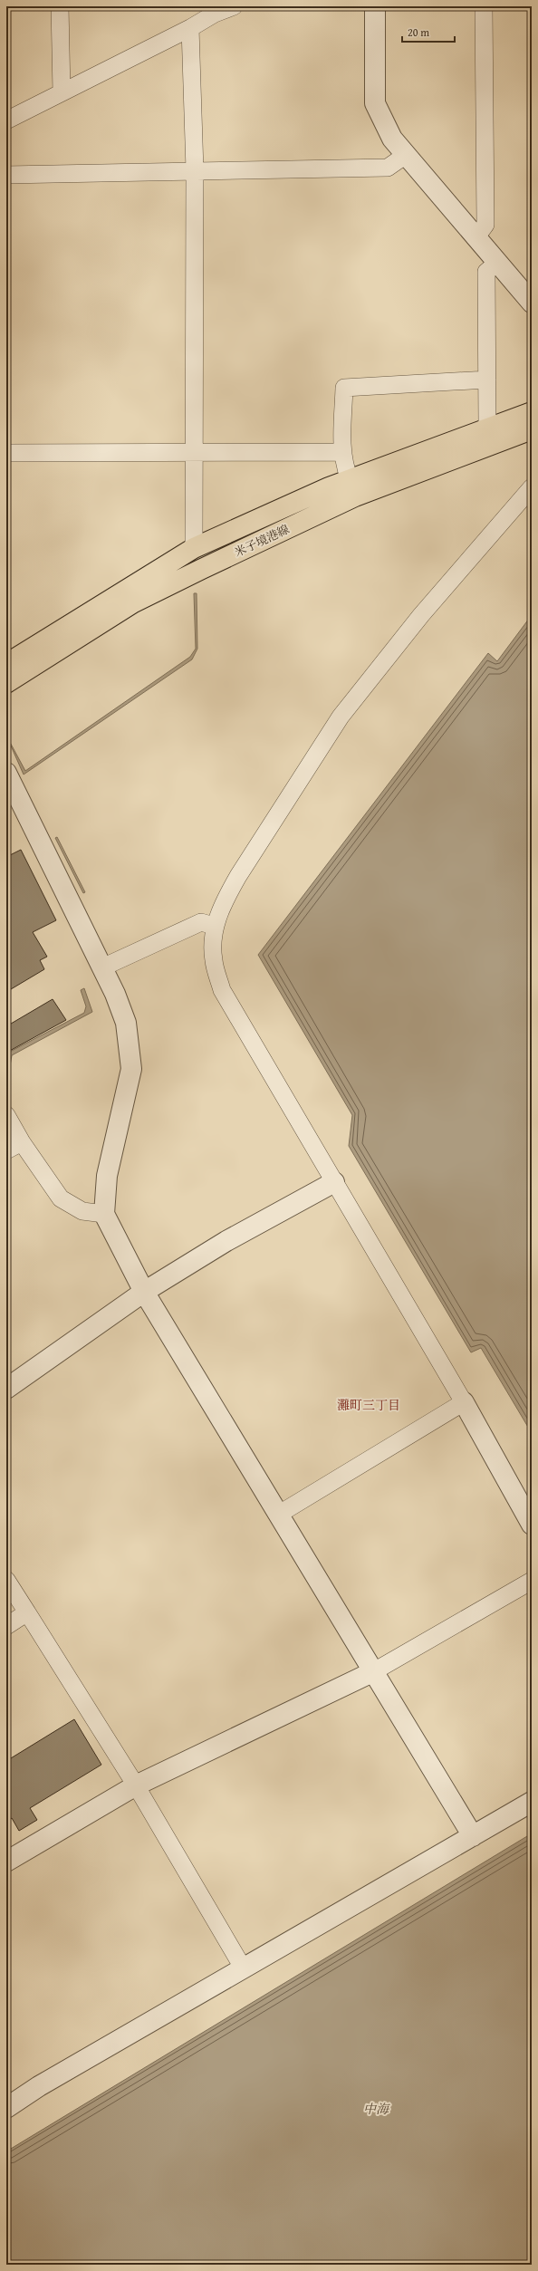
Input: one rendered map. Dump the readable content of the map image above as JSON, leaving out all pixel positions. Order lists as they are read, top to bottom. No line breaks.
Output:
{"streets":{"main road":["米子境港線"]},"districts":["灘町三丁目"],"water":["中海"],"scale_bar":"20 m"}
